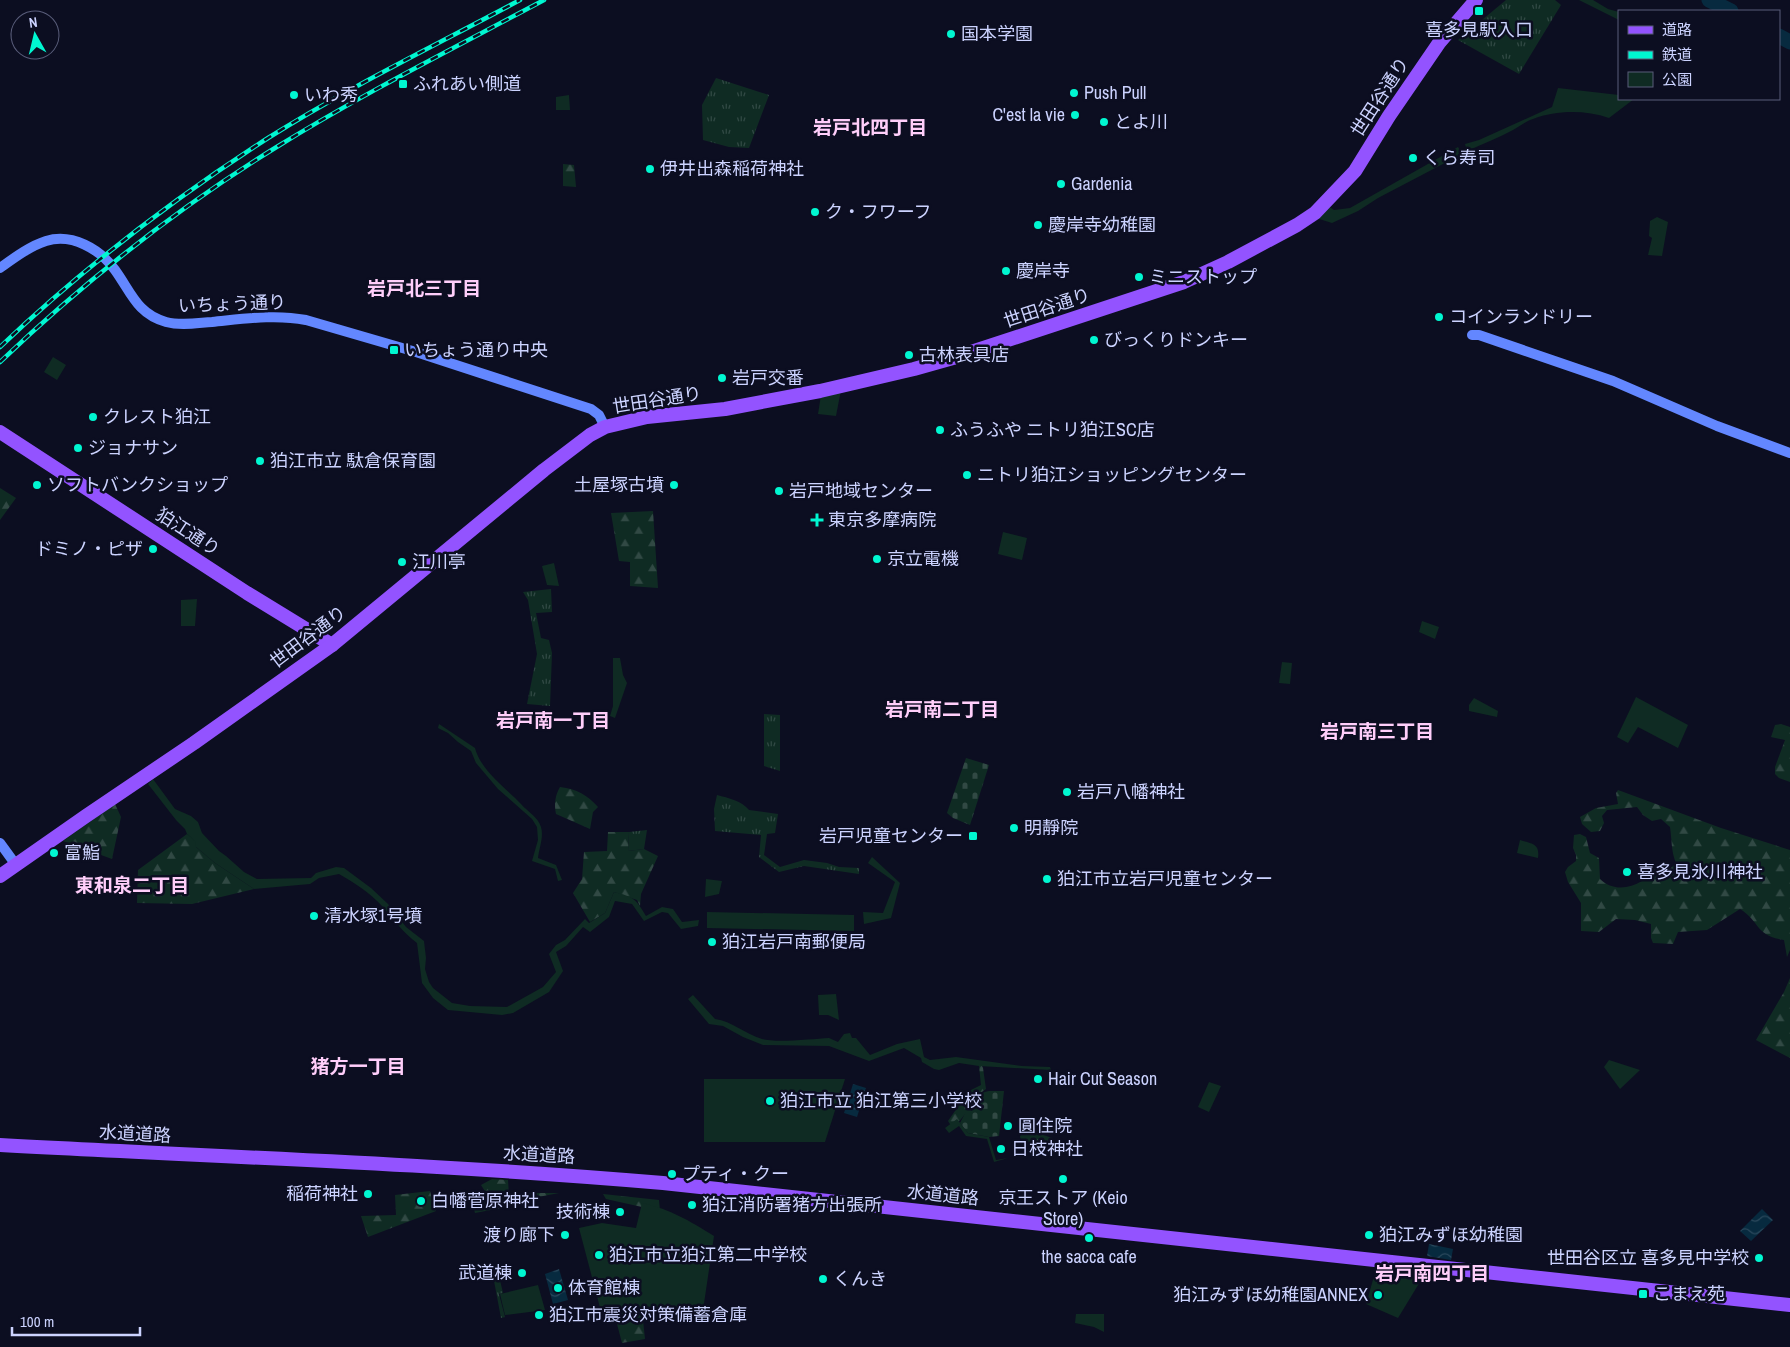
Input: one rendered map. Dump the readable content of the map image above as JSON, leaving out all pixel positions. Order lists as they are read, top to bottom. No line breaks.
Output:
{"streets":{"main road":["世田谷通り","狛江通り","水道道路"],"street":["いちょう通り"]},"crossings":[["世田谷通り","いちょう通り"],["世田谷通り","狛江通り"]],"districts":["岩戸北四丁目","岩戸北三丁目","岩戸南二丁目","岩戸南一丁目","岩戸南三丁目","東和泉二丁目","猪方一丁目","岩戸南四丁目"],"places":{"transit":["喜多見駅入口","ふれあい側道","いちょう通り中央","岩戸児童センター","こまえ苑"],"other":["国本学園","Push Pull","いわ秀","C'est la vie","とよ川","くら寿司","伊井出森稲荷神社","Gardenia","ク・フワーフ","慶岸寺幼稚園","慶岸寺","ミニストップ","コインランドリー","びっくりドンキー","古林表具店","岩戸交番","クレスト狛江","ふうふや ニトリ狛江SC店","ジョナサン","狛江市立 駄倉保育園","ニトリ狛江ショッピングセンター","ソフトバンクショップ","土屋塚古墳","岩戸地域センター","ドミノ・ピザ","京立電機","江川亭","岩戸八幡神社","明靜院","富鮨","喜多見氷川神社","狛江市立岩戸児童センター","清水塚1号墳","狛江岩戸南郵便局","Hair Cut Season","狛江市立 狛江第三小学校","圓住院","日枝神社","プティ・クー","京王ストア (Keio Store)","稲荷神社","白幡菅原神社","狛江消防署猪方出張所","技術棟","渡り廊下","狛江みずほ幼稚園","the sacca cafe","狛江市立狛江第二中学校","世田谷区立 喜多見中学校","武道棟","くんき","体育館棟","狛江みずほ幼稚園ANNEX","狛江市震災対策備蓄倉庫"],"health":["東京多摩病院"]},"legend":["道路","鉄道","公園"],"scale_bar":"100 m","north":"top"}
